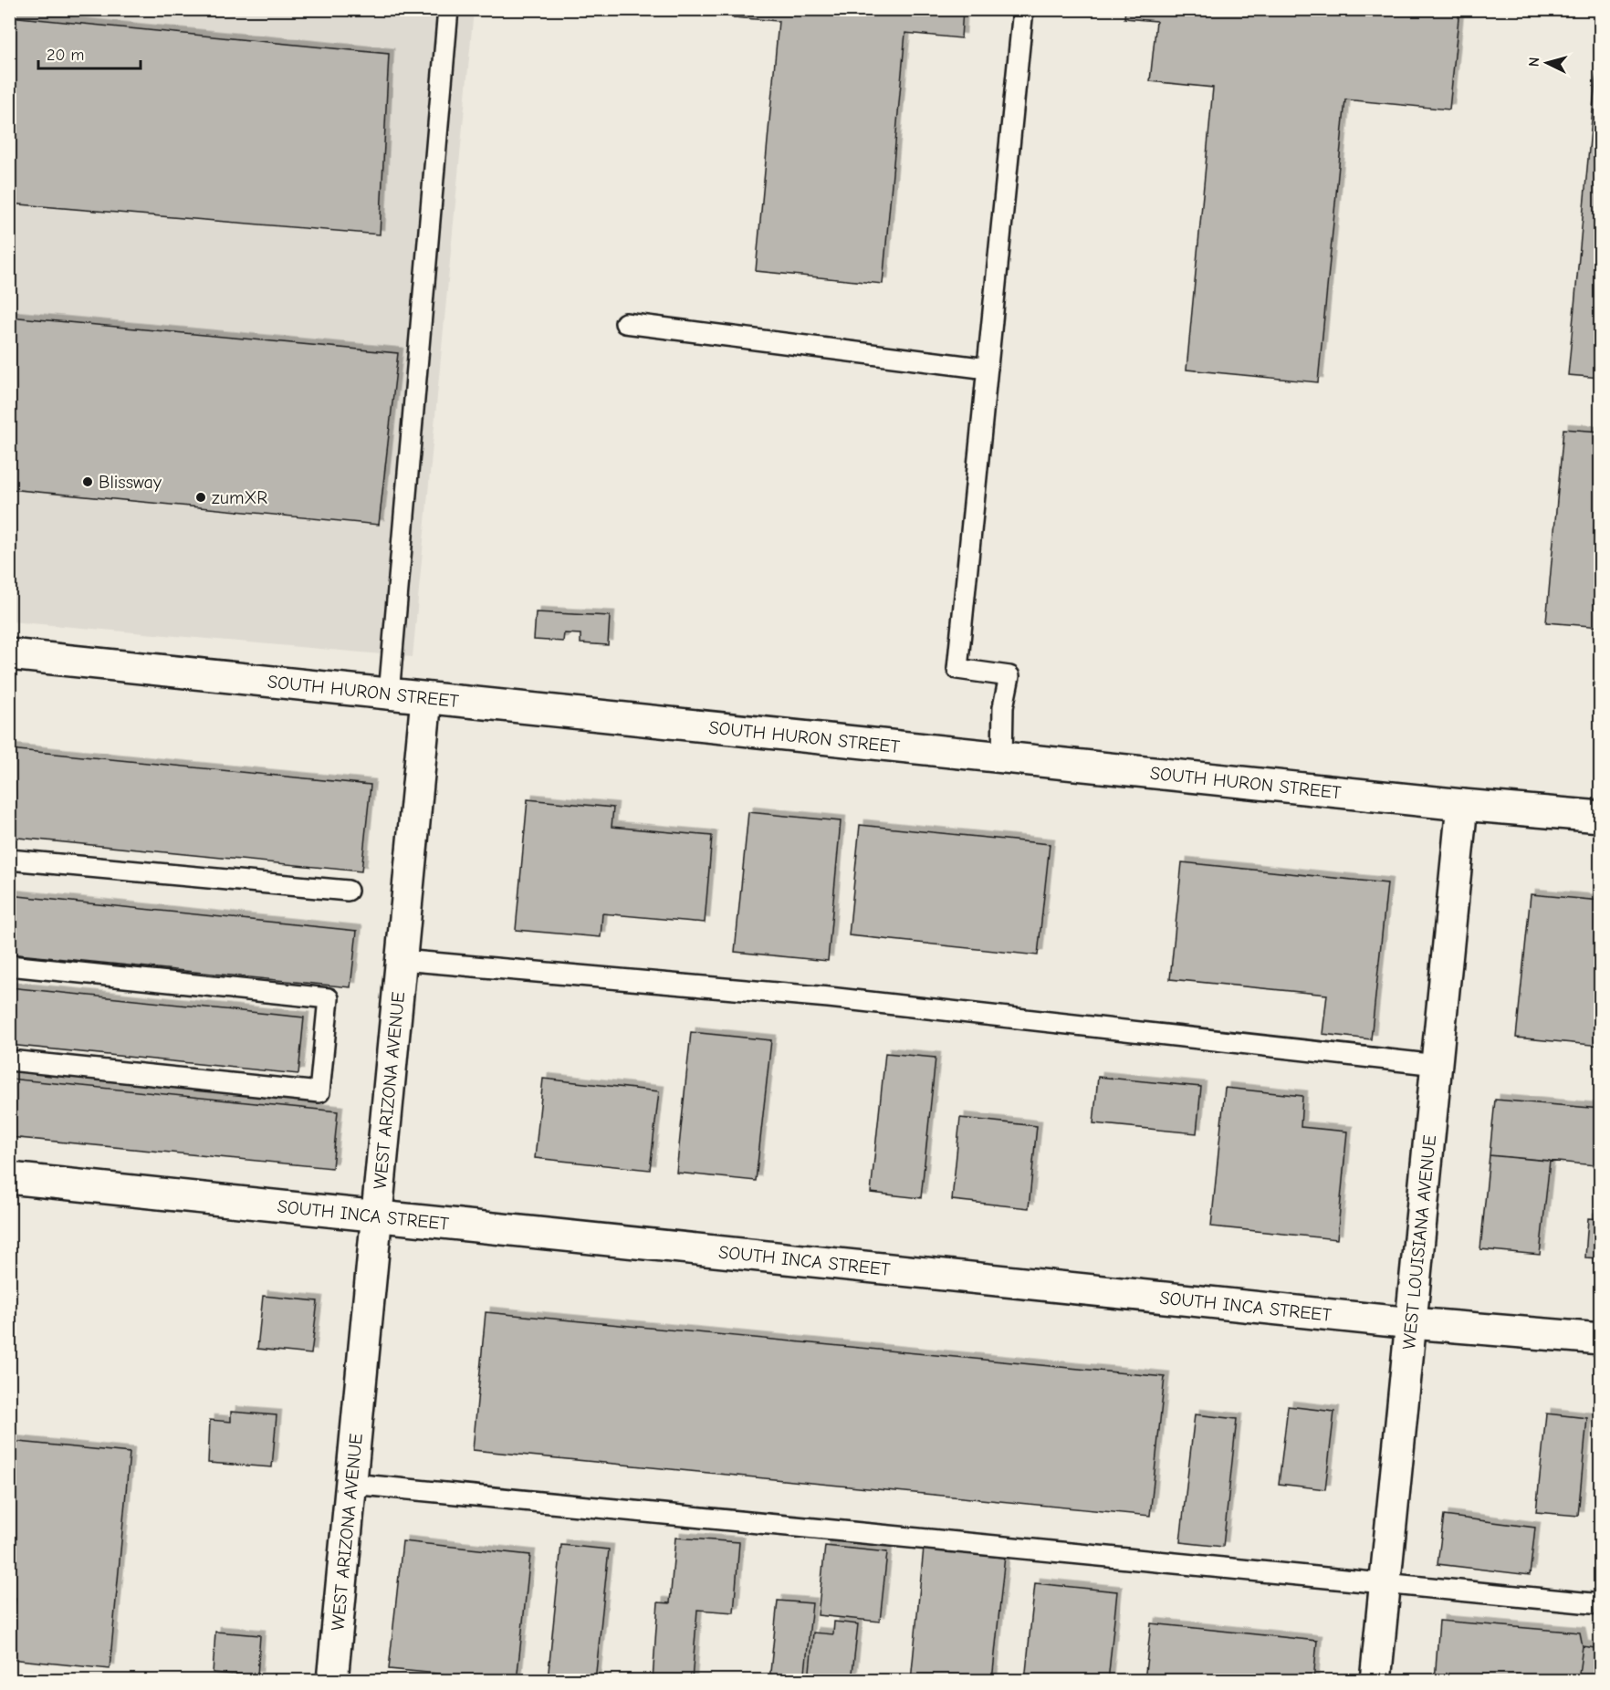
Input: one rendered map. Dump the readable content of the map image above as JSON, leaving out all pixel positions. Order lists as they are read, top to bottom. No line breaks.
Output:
{"streets":{"street":["SOUTH HURON STREET","WEST ARIZONA AVENUE","SOUTH INCA STREET","WEST LOUISIANA AVENUE"]},"crossings":[["SOUTH HURON STREET","WEST ARIZONA AVENUE"],["SOUTH HURON STREET","WEST LOUISIANA AVENUE"],["WEST ARIZONA AVENUE","SOUTH INCA STREET"],["SOUTH INCA STREET","WEST LOUISIANA AVENUE"]],"places":["Blissway","zumXR"],"scale_bar":"20 m","north":"left"}
